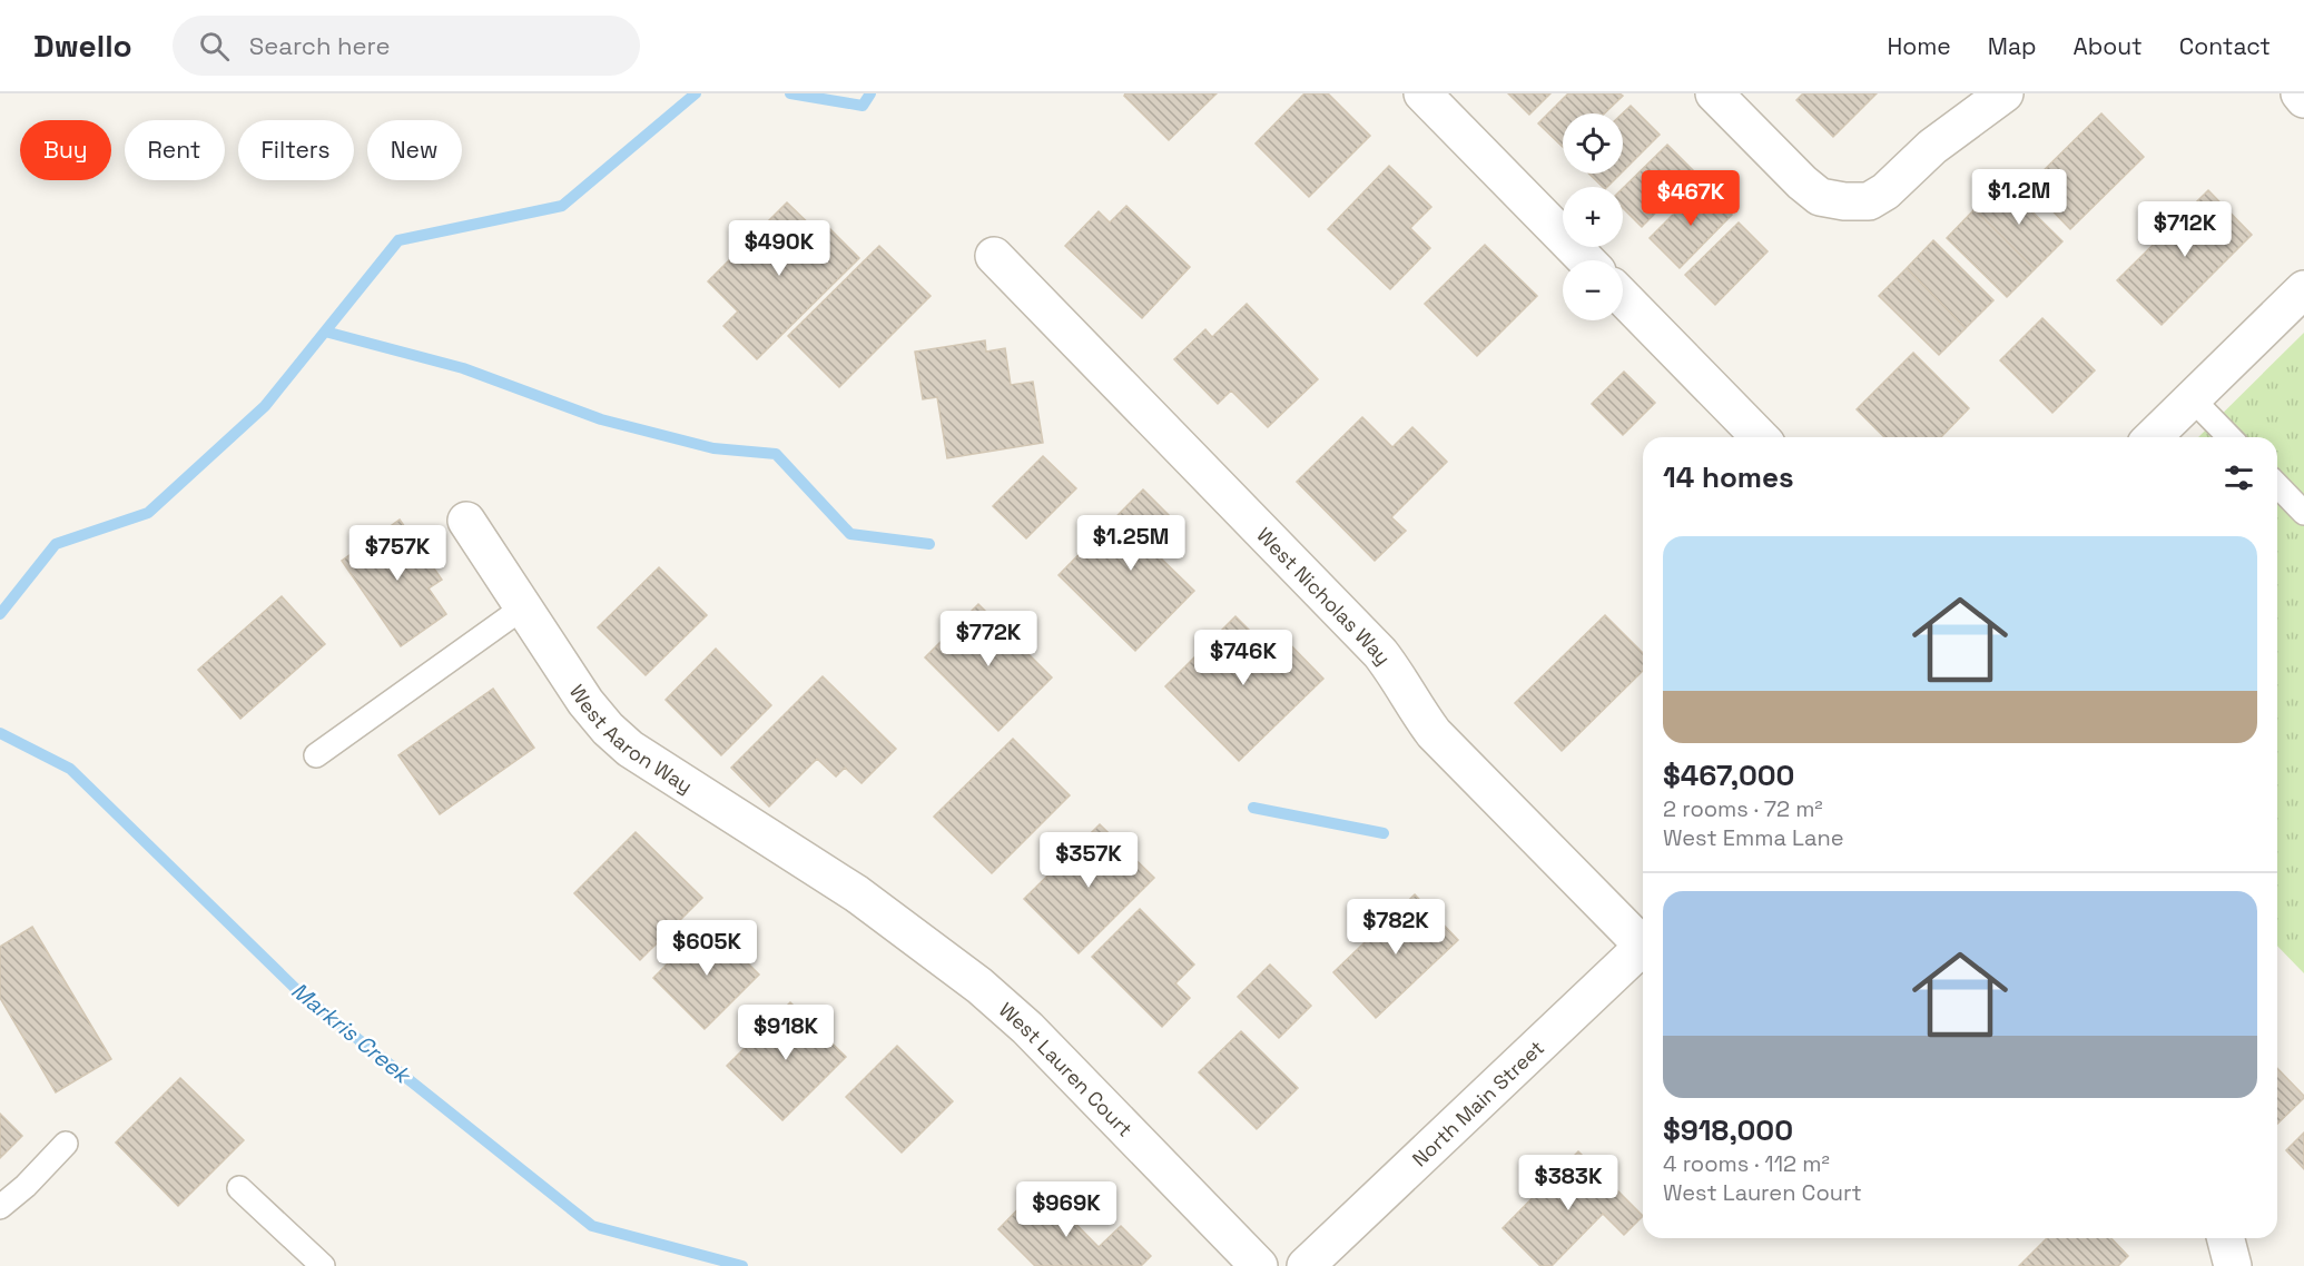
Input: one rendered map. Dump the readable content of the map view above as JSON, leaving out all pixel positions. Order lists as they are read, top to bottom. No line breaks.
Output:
{"streets":{"street":["West Nicholas Way","West Aaron Way","West Lauren Court","North Main Street"]},"crossings":[["West Aaron Way","West Lauren Court"]],"water":["Markris Creek"],"page":{"header":"Dwello","search":"Search here","nav":["Home","Map","About","Contact"],"map_buttons":["+","−"],"chip":["Buy","Rent","Filters","New"],"price":["$1.2M","$467K","$712K","$490K","$1.25M","$757K","$772K","$746K","$357K","$782K","$605K","$918K","$383K","$969K"],"heading":"14 homes","list":[{"name":"$467,000","note":"2 rooms · 72 m² · West Emma Lane"},{"name":"$918,000","note":"4 rooms · 112 m² · West Lauren Court"}]}}
